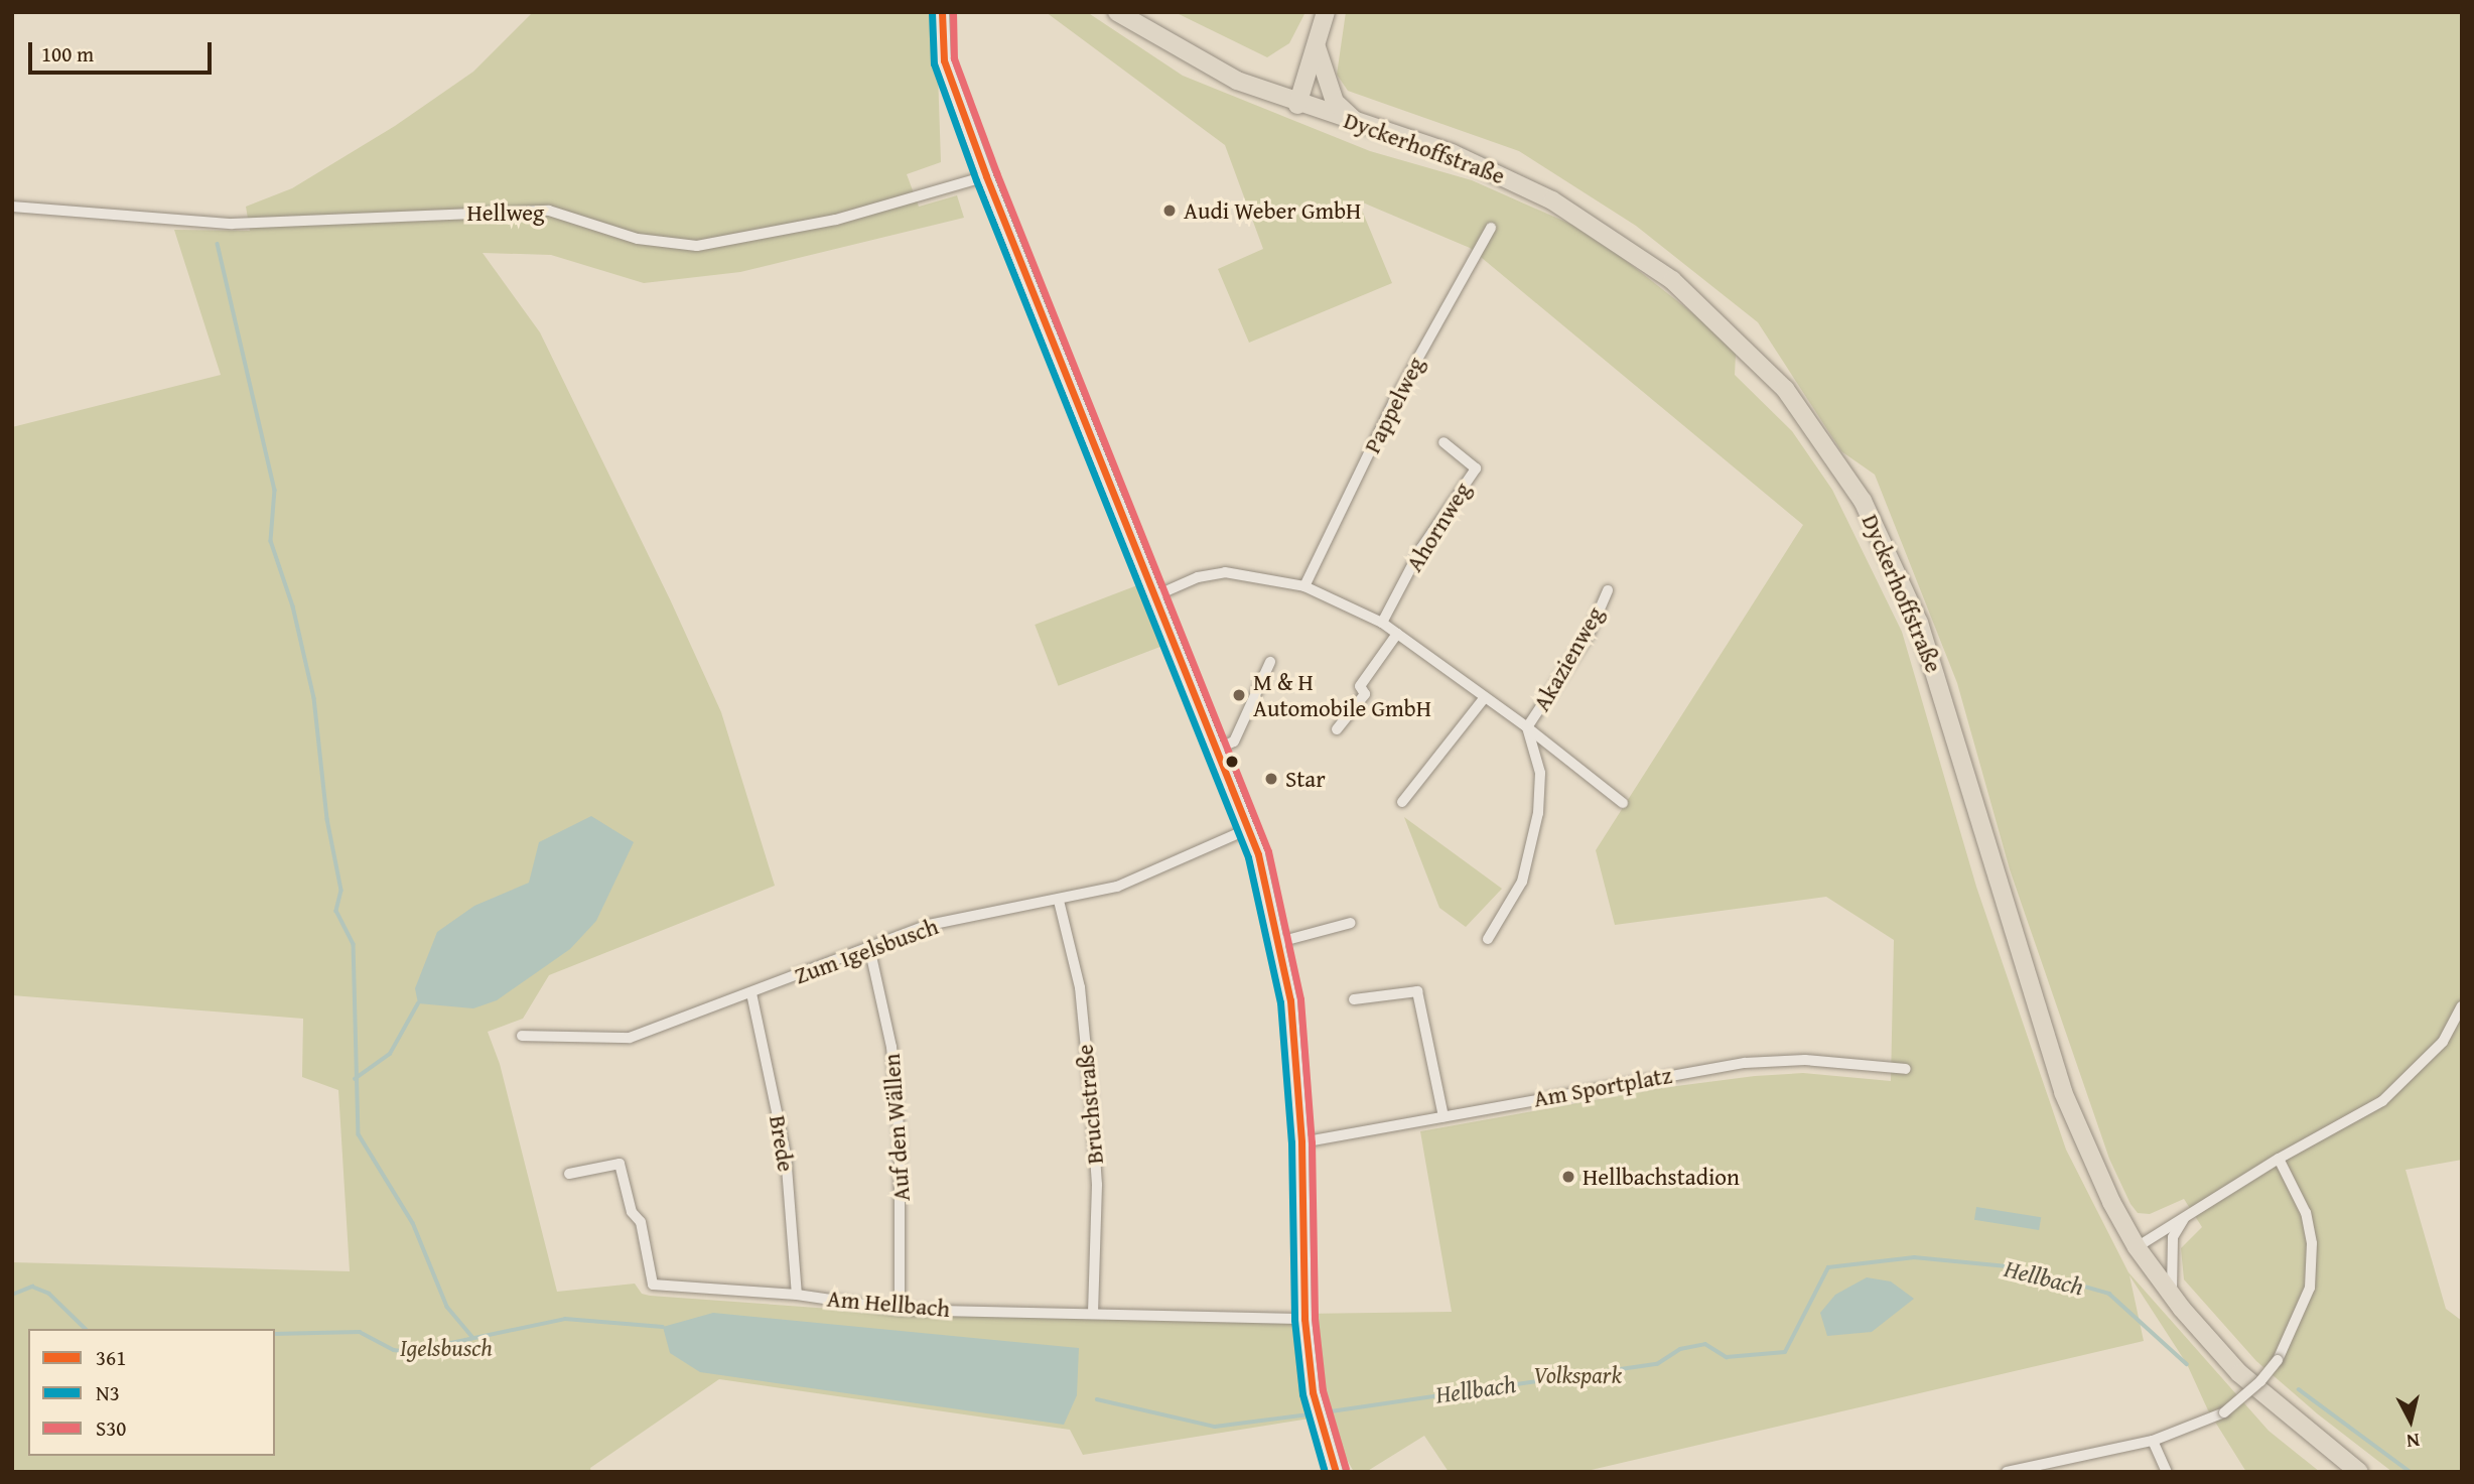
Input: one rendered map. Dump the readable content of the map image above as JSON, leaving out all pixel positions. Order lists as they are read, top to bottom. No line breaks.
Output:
{"streets":{"main road":["Dyckerhoffstraße"],"street":["Hellweg","Pappelweg","Ahornweg","Akazienweg","Zum Igelsbusch","Am Sportplatz","Bruchstraße","Auf den Wällen","Brede","Am Hellbach"]},"crossings":[["Zum Igelsbusch","Bruchstraße"],["Zum Igelsbusch","Auf den Wällen"],["Zum Igelsbusch","Brede"],["Bruchstraße","Am Hellbach"],["Auf den Wällen","Am Hellbach"],["Brede","Am Hellbach"]],"water":["Hellbach"],"parks":["Igelsbusch","Volkspark"],"places":["Audi Weber GmbH","M & H Automobile GmbH","Star","Hellbachstadion"],"lines":["transit line 361","transit line N3","transit line S30"],"legend":["361","N3","S30"],"scale_bar":"100 m","north":"bottom"}
